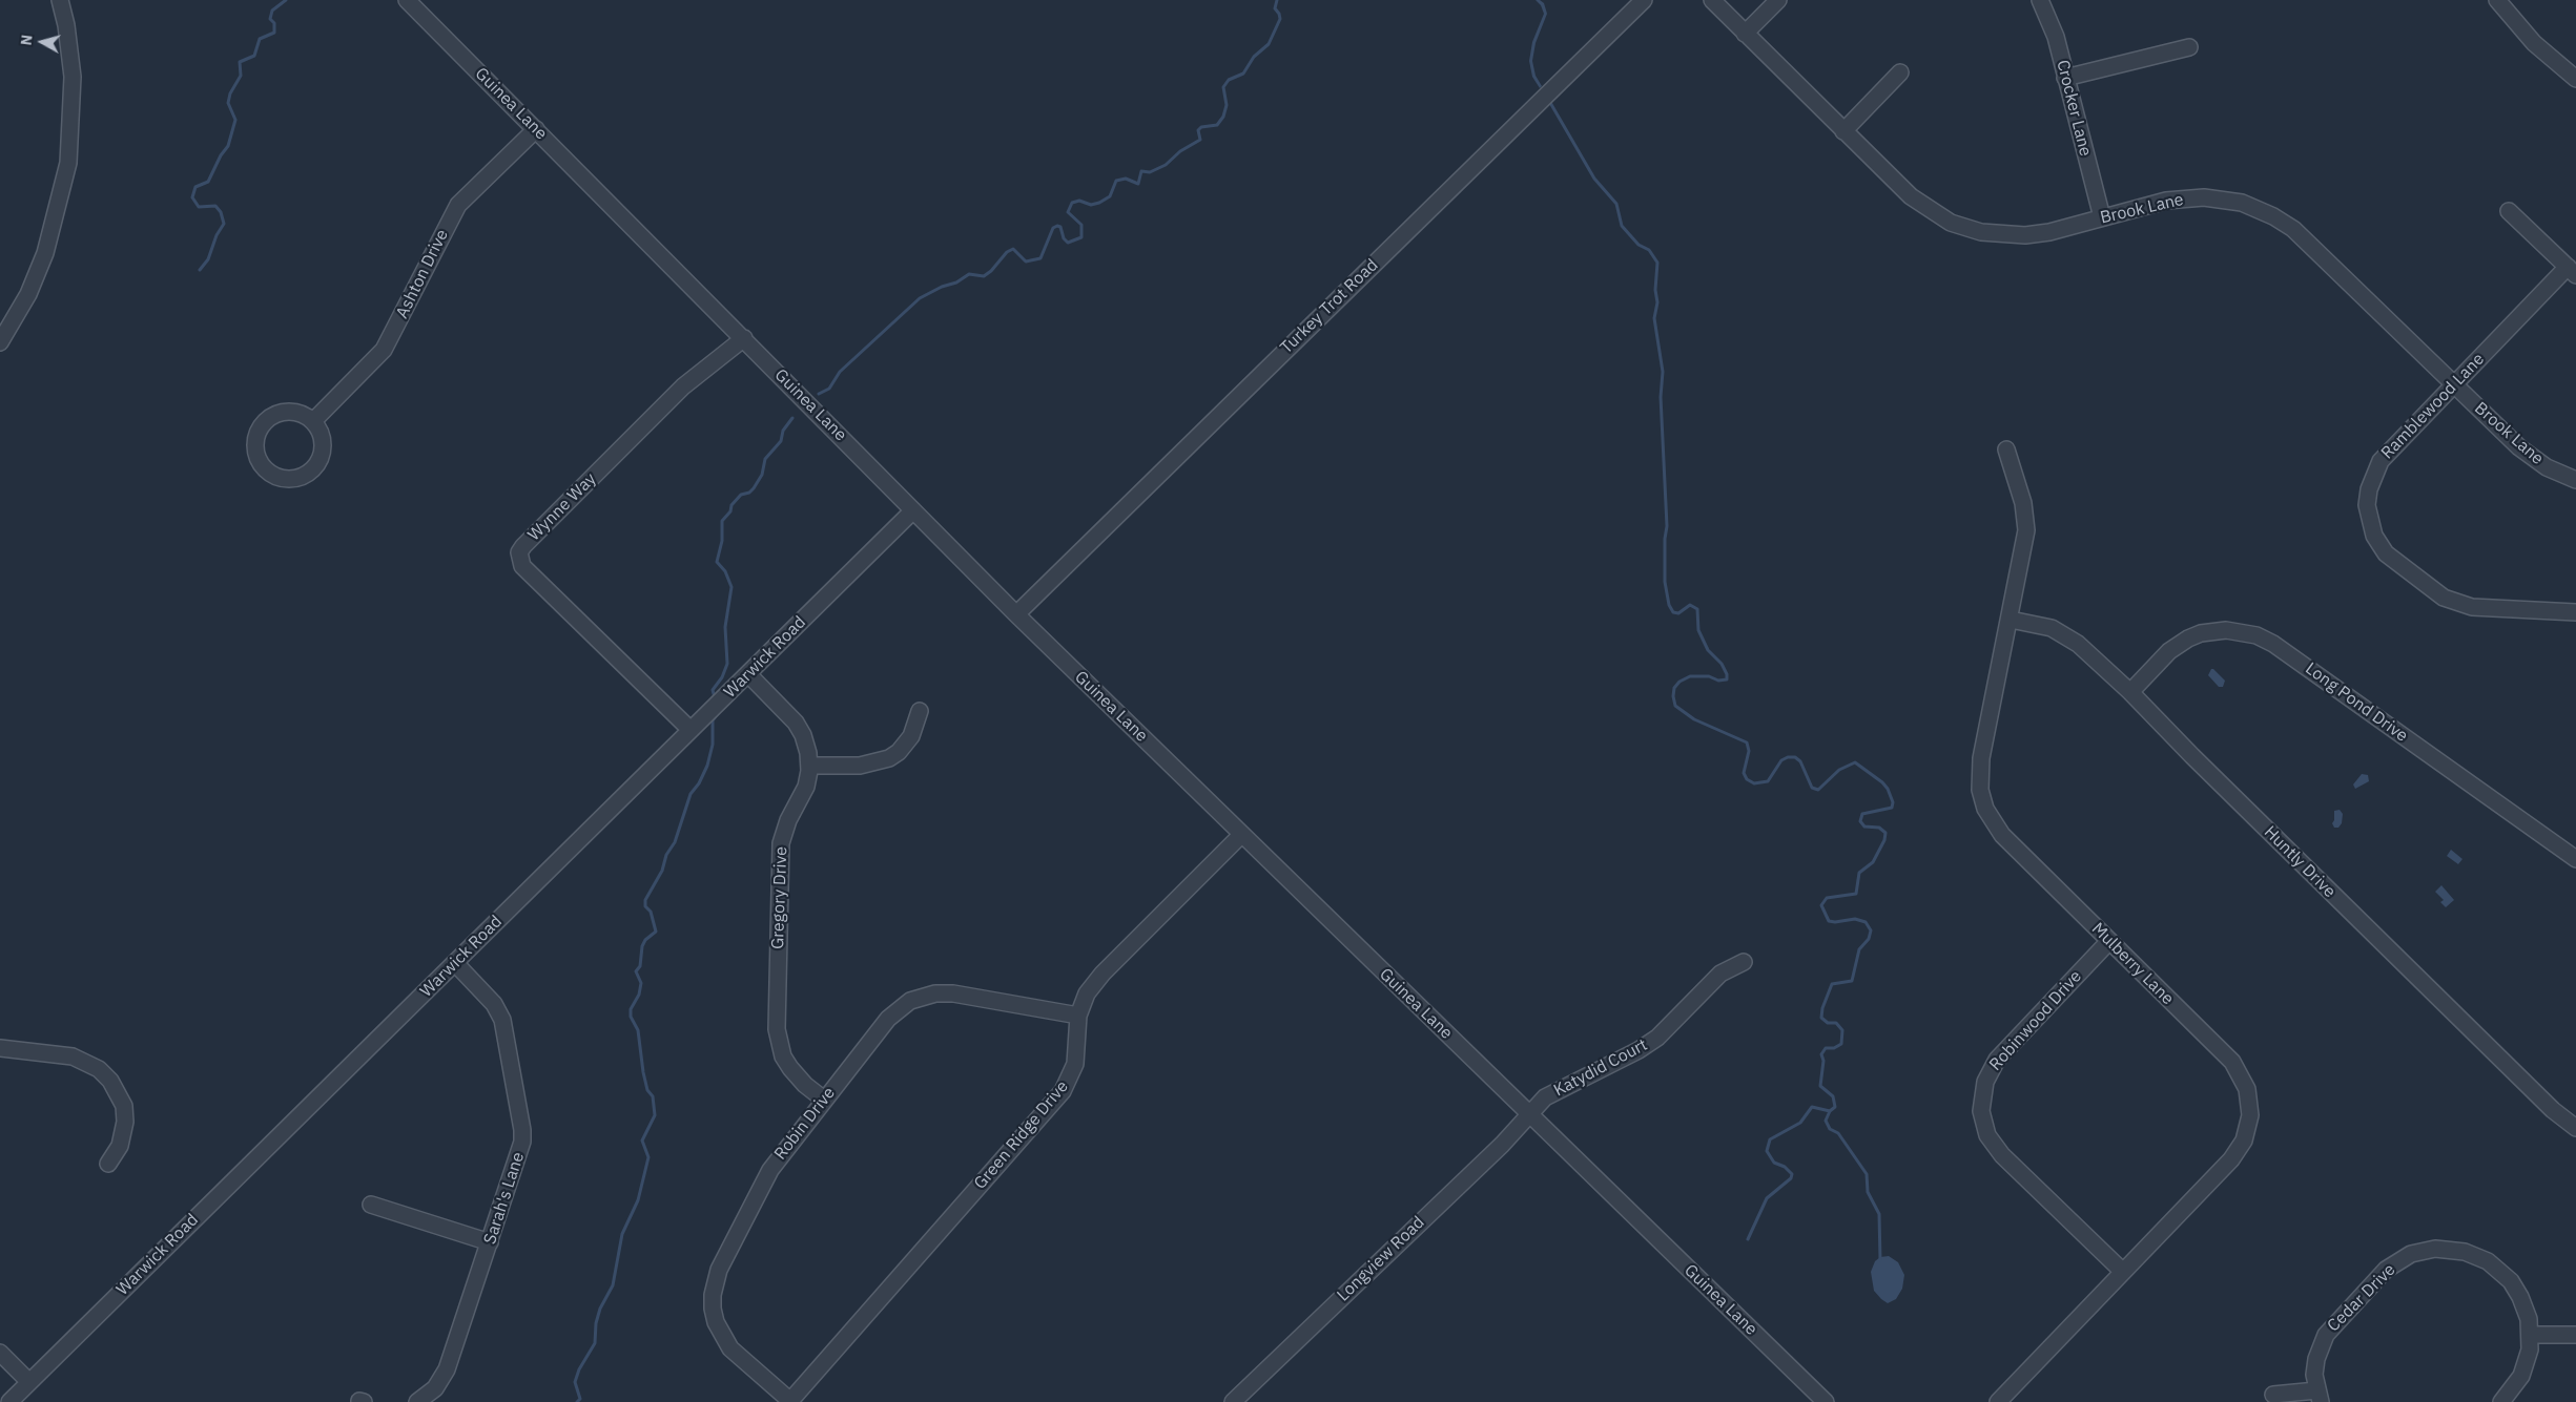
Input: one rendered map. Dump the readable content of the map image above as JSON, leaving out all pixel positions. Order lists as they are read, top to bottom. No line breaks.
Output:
{"streets":{"street":["Guinea Lane","Crocker Lane","Brook Lane","Ashton Drive","Turkey Trot Road","Ramblewood Lane","Wynne Way","Warwick Road","Long Pond Drive","Huntly Drive","Gregory Drive","Mulberry Lane","Robinwood Drive","Katydid Court","Robin Drive","Green Ridge Drive","Sarah's Lane","Longview Road","Cedar Drive"]},"crossings":[["Guinea Lane","Ashton Drive"],["Guinea Lane","Turkey Trot Road"],["Guinea Lane","Wynne Way"],["Guinea Lane","Warwick Road"],["Guinea Lane","Katydid Court"],["Guinea Lane","Green Ridge Drive"],["Guinea Lane","Longview Road"],["Crocker Lane","Brook Lane"],["Brook Lane","Ramblewood Lane"],["Wynne Way","Warwick Road"],["Warwick Road","Gregory Drive"],["Warwick Road","Sarah's Lane"],["Long Pond Drive","Huntly Drive"],["Huntly Drive","Mulberry Lane"],["Gregory Drive","Robin Drive"],["Mulberry Lane","Robinwood Drive"],["Katydid Court","Longview Road"],["Robin Drive","Green Ridge Drive"]],"north":"left"}
